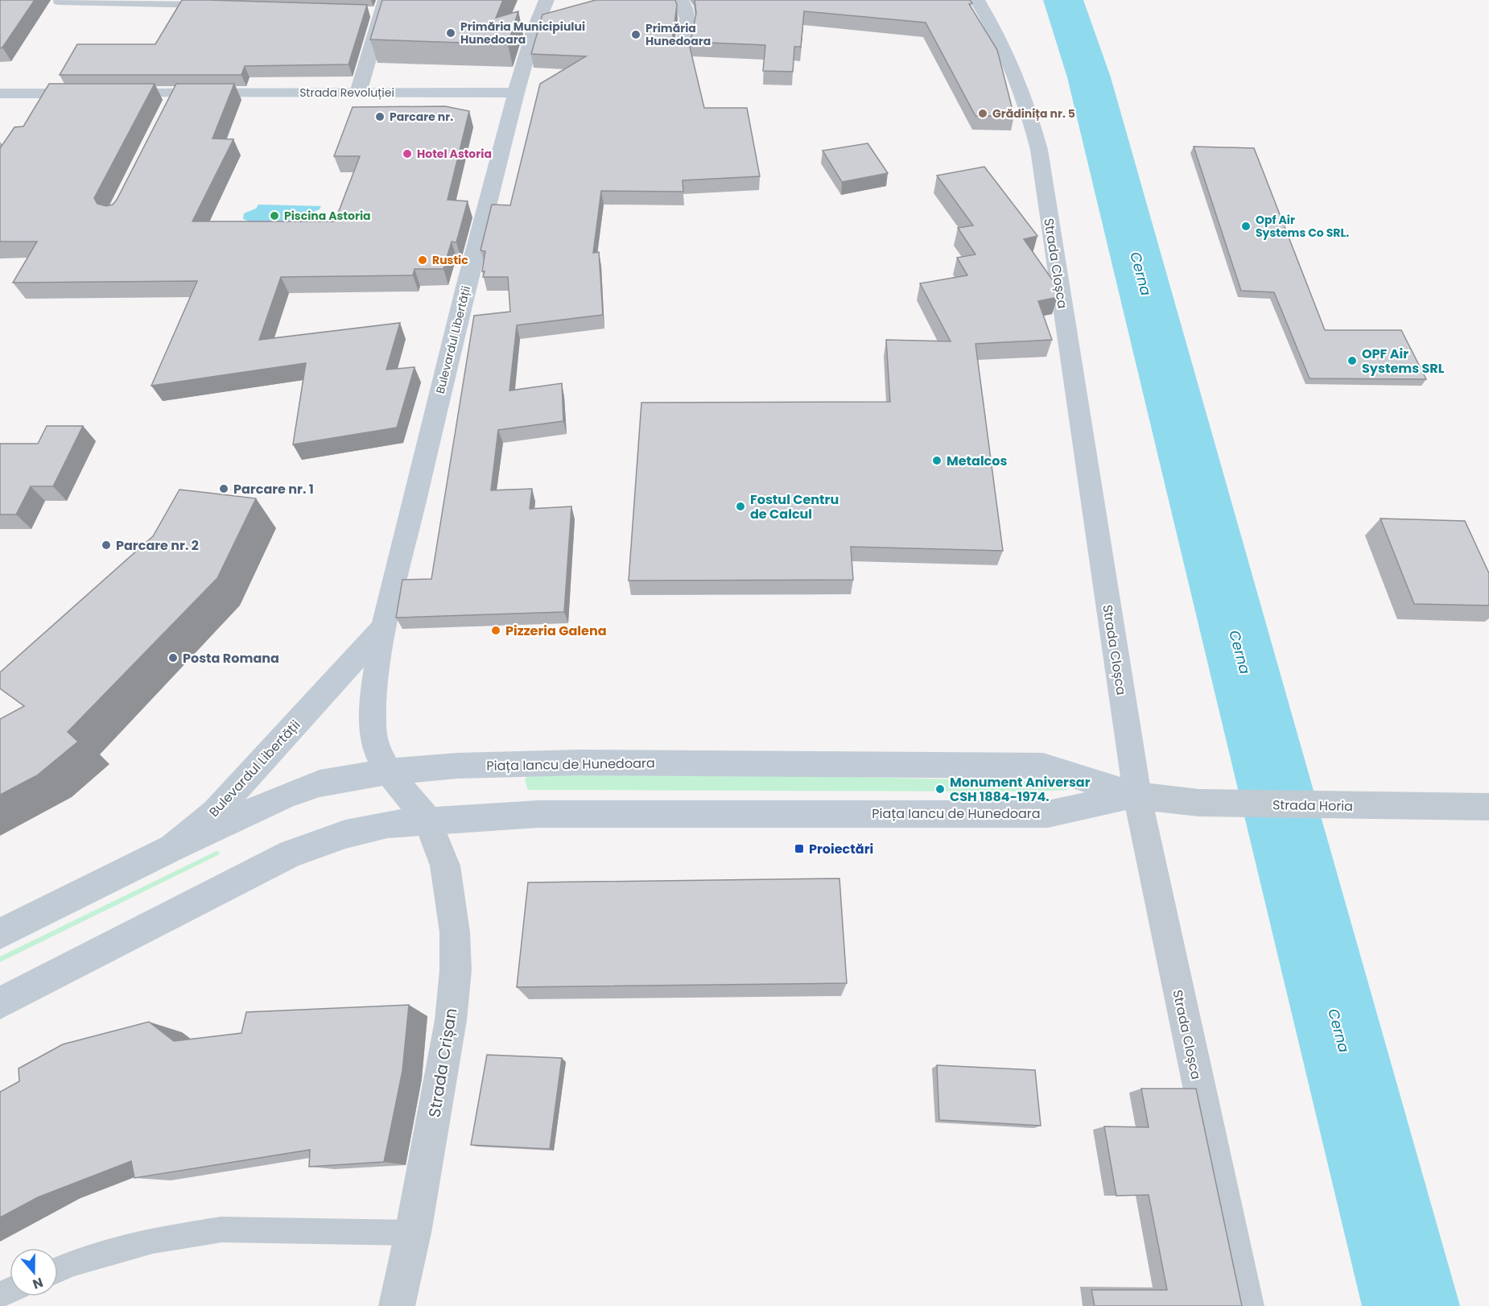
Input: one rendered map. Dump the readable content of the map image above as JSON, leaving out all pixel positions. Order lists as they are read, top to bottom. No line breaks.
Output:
{"streets":{"main road":["Strada Revoluției","Strada Cloșca","Bulevardul Libertății","Piața Iancu de Hunedoara"],"street":["Strada Horia","Strada Crișan"]},"crossings":[["Strada Revoluției","Bulevardul Libertății"],["Strada Cloșca","Piața Iancu de Hunedoara"],["Strada Cloșca","Strada Horia"],["Bulevardul Libertății","Piața Iancu de Hunedoara"],["Bulevardul Libertății","Strada Crișan"],["Piața Iancu de Hunedoara","Strada Horia"],["Piața Iancu de Hunedoara","Strada Crișan"]],"water":["Cerna"],"places":{"other":["Primăria Municipiului Hunedoara","Primăria Hunedoara","Grădinița nr. 5","Parcare nr.","Hotel Astoria","Piscina Astoria","Opf Air Systems Co SRL.","Rustic","OPF Air Systems SRL","Metalcos","Parcare nr. 1","Fostul Centru de Calcul","Parcare nr. 2","Pizzeria Galena","Posta Romana","Monument Aniversar CSH 1884-1974."],"transit":["Proiectări"]},"north":"bottom"}
